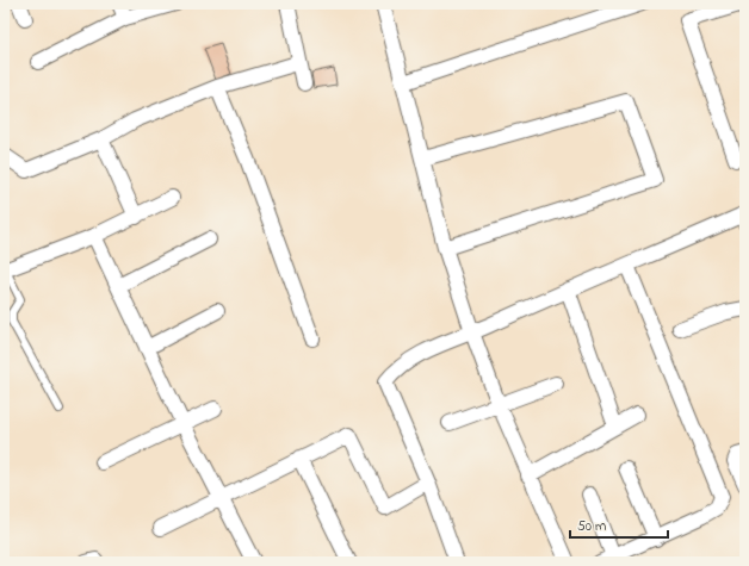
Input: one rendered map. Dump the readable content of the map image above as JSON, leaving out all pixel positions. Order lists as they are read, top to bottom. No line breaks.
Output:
{"scale_bar":"50 m"}
